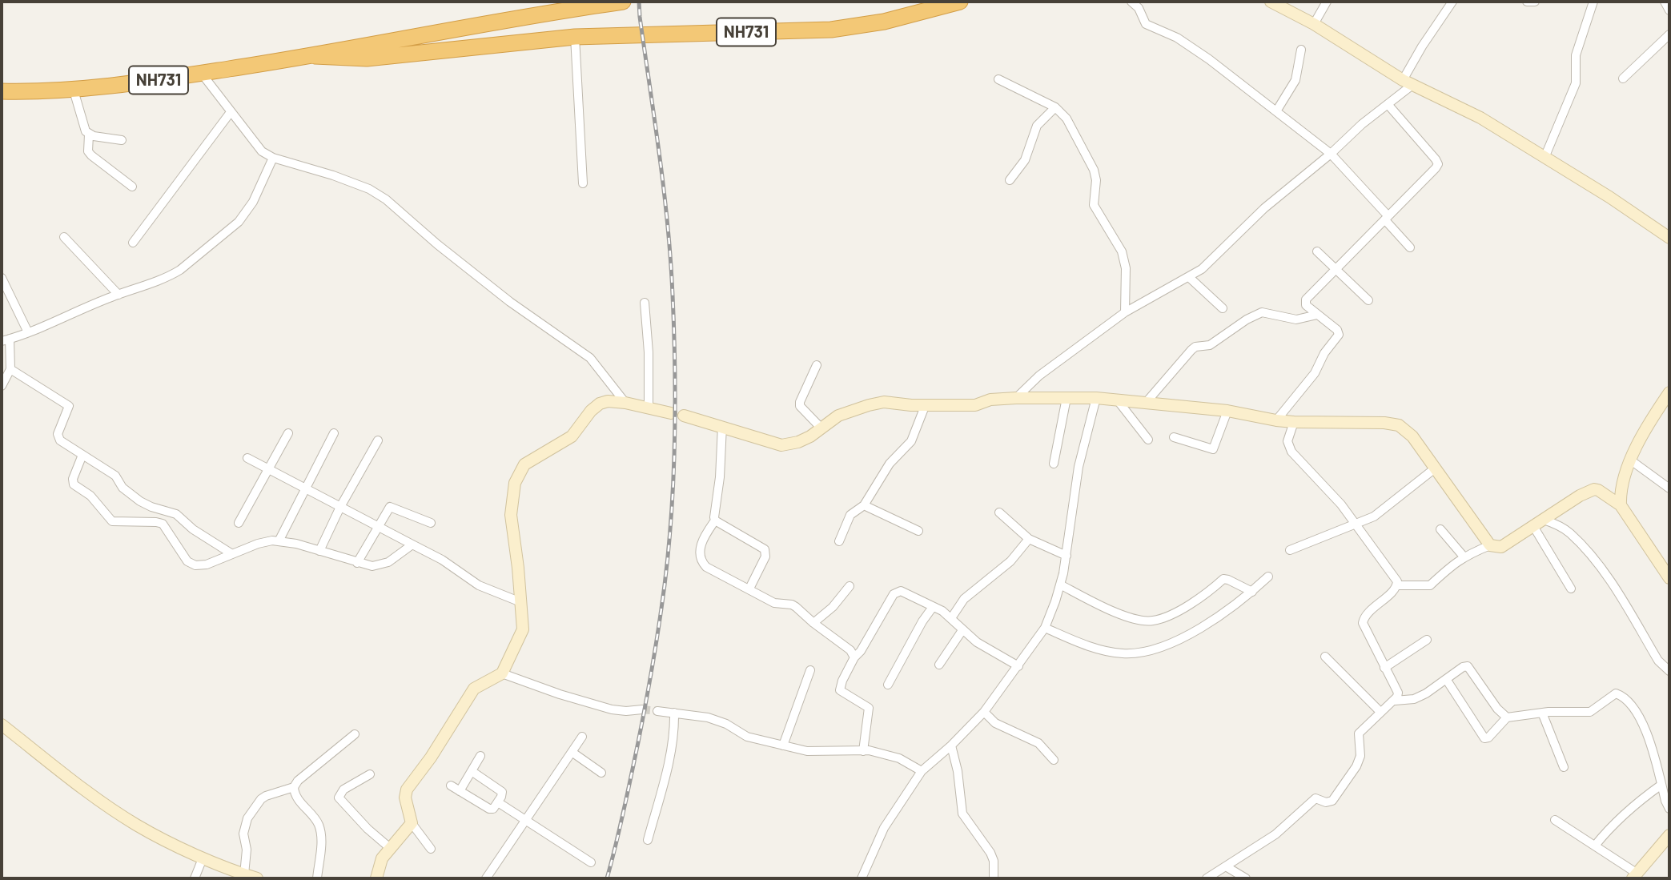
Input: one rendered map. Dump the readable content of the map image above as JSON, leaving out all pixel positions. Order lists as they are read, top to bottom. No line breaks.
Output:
{"streets":{"highway":["NH731"]}}
